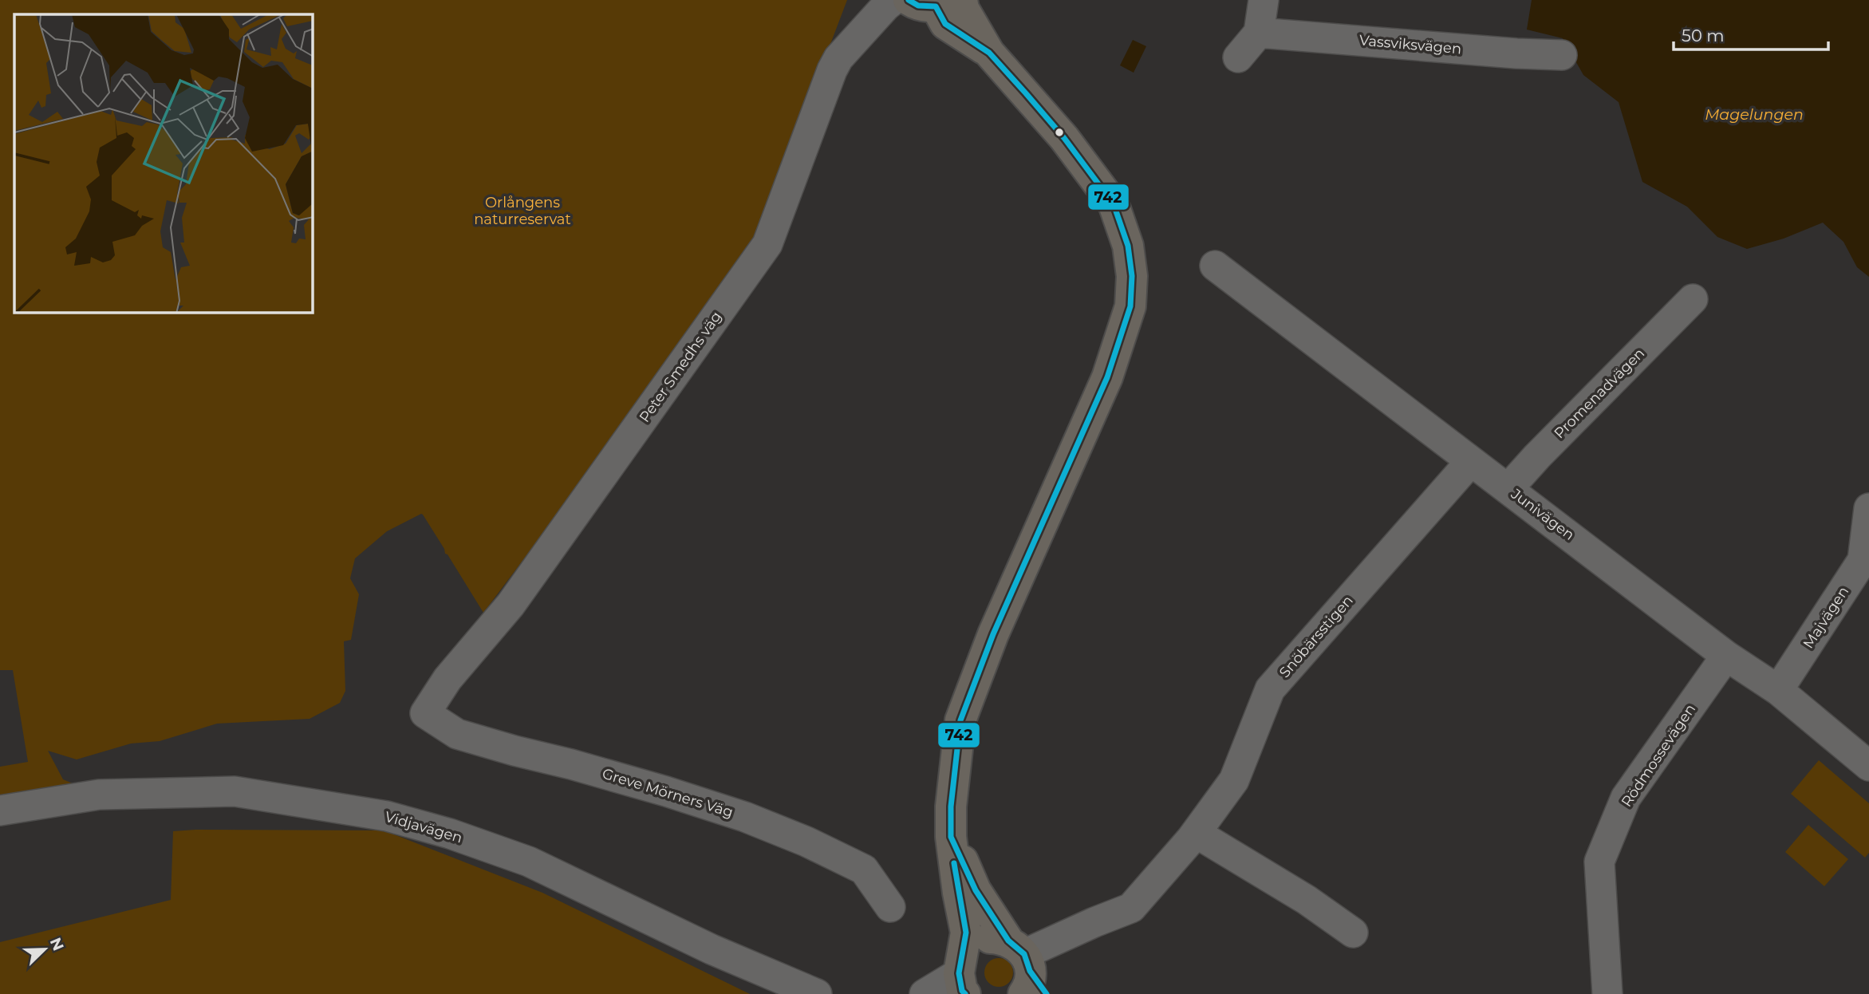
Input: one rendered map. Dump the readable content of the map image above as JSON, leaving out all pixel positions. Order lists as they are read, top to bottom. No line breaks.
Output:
{"streets":{"street":["Vassviksvägen","Peter Smedhs väg","Promenadvägen","Junivägen","Majvägen","Snöbärsstigen","Rödmossevägen","Greve Mörners Väg","Vidjavägen"]},"crossings":[["Peter Smedhs väg","Greve Mörners Väg"],["Promenadvägen","Junivägen"],["Junivägen","Majvägen"],["Junivägen","Snöbärsstigen"],["Junivägen","Rödmossevägen"]],"water":["Magelungen"],"parks":["Orlångens naturreservat"],"lines":["transit line 742"],"scale_bar":"50 m","north":"top right"}
